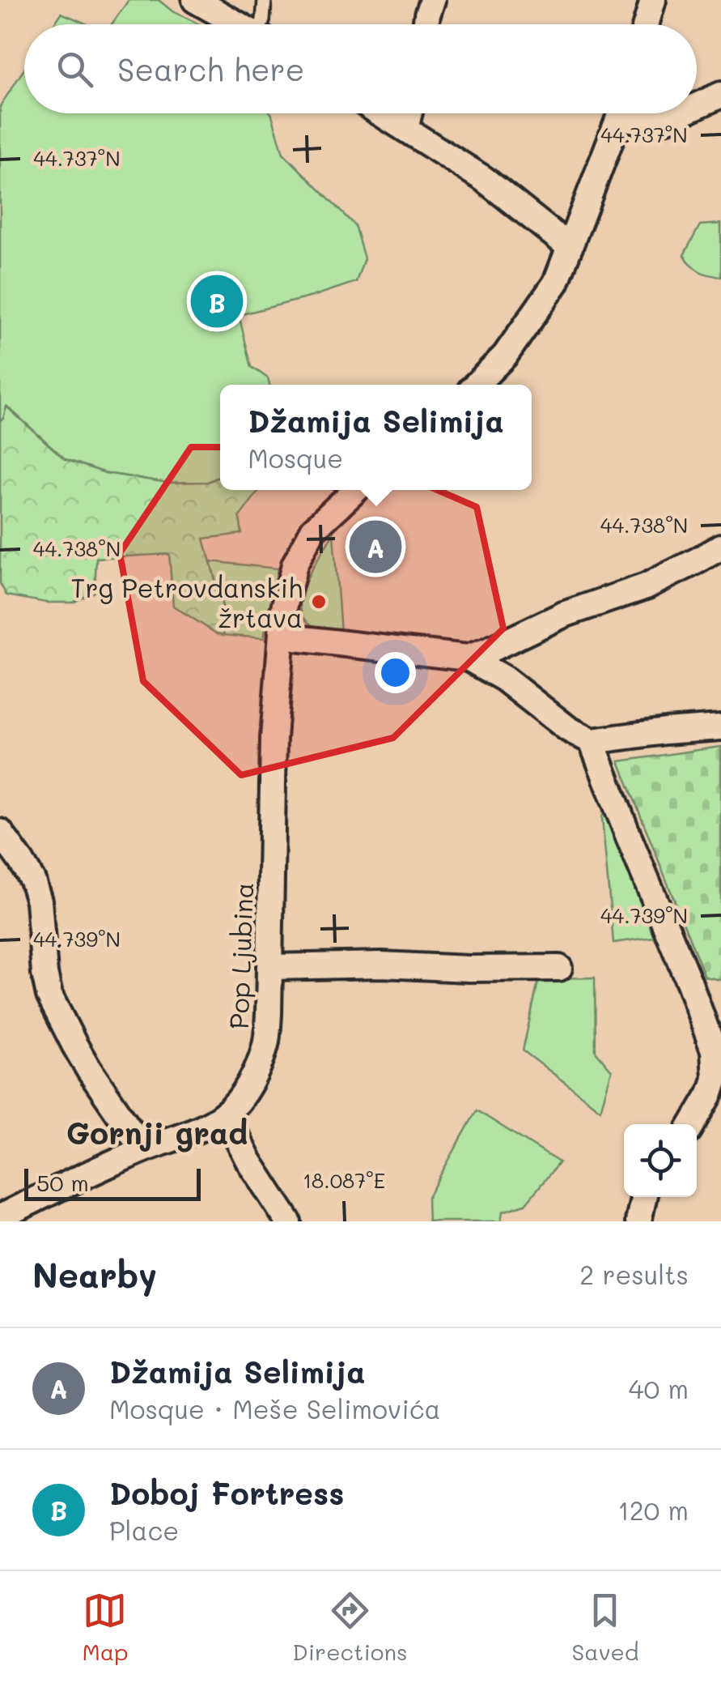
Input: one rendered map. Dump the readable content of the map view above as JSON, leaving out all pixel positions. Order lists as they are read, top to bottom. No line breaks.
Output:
{"streets":{"street":["Pop Ljubina"]},"districts":["Gornji grad"],"places":["Trg Petrovdanskih žrtava"],"scale_bar":"50 m","page":{"search":"Search here","pins":["B","A"],"popup":["Džamija Selimija","Mosque"],"scale":"50 m","heading":["Nearby","2 results"],"list":[{"mark":"A","name":"Džamija Selimija","note":"Mosque · Meše Selimovića","value":"40 m"},{"mark":"B","name":"Doboj Fortress","note":"Place","value":"120 m"}],"nav":["Map","Directions","Saved"]},"coordinates":["44.737°N","44.738°N","44.739°N","18.087°E"]}
